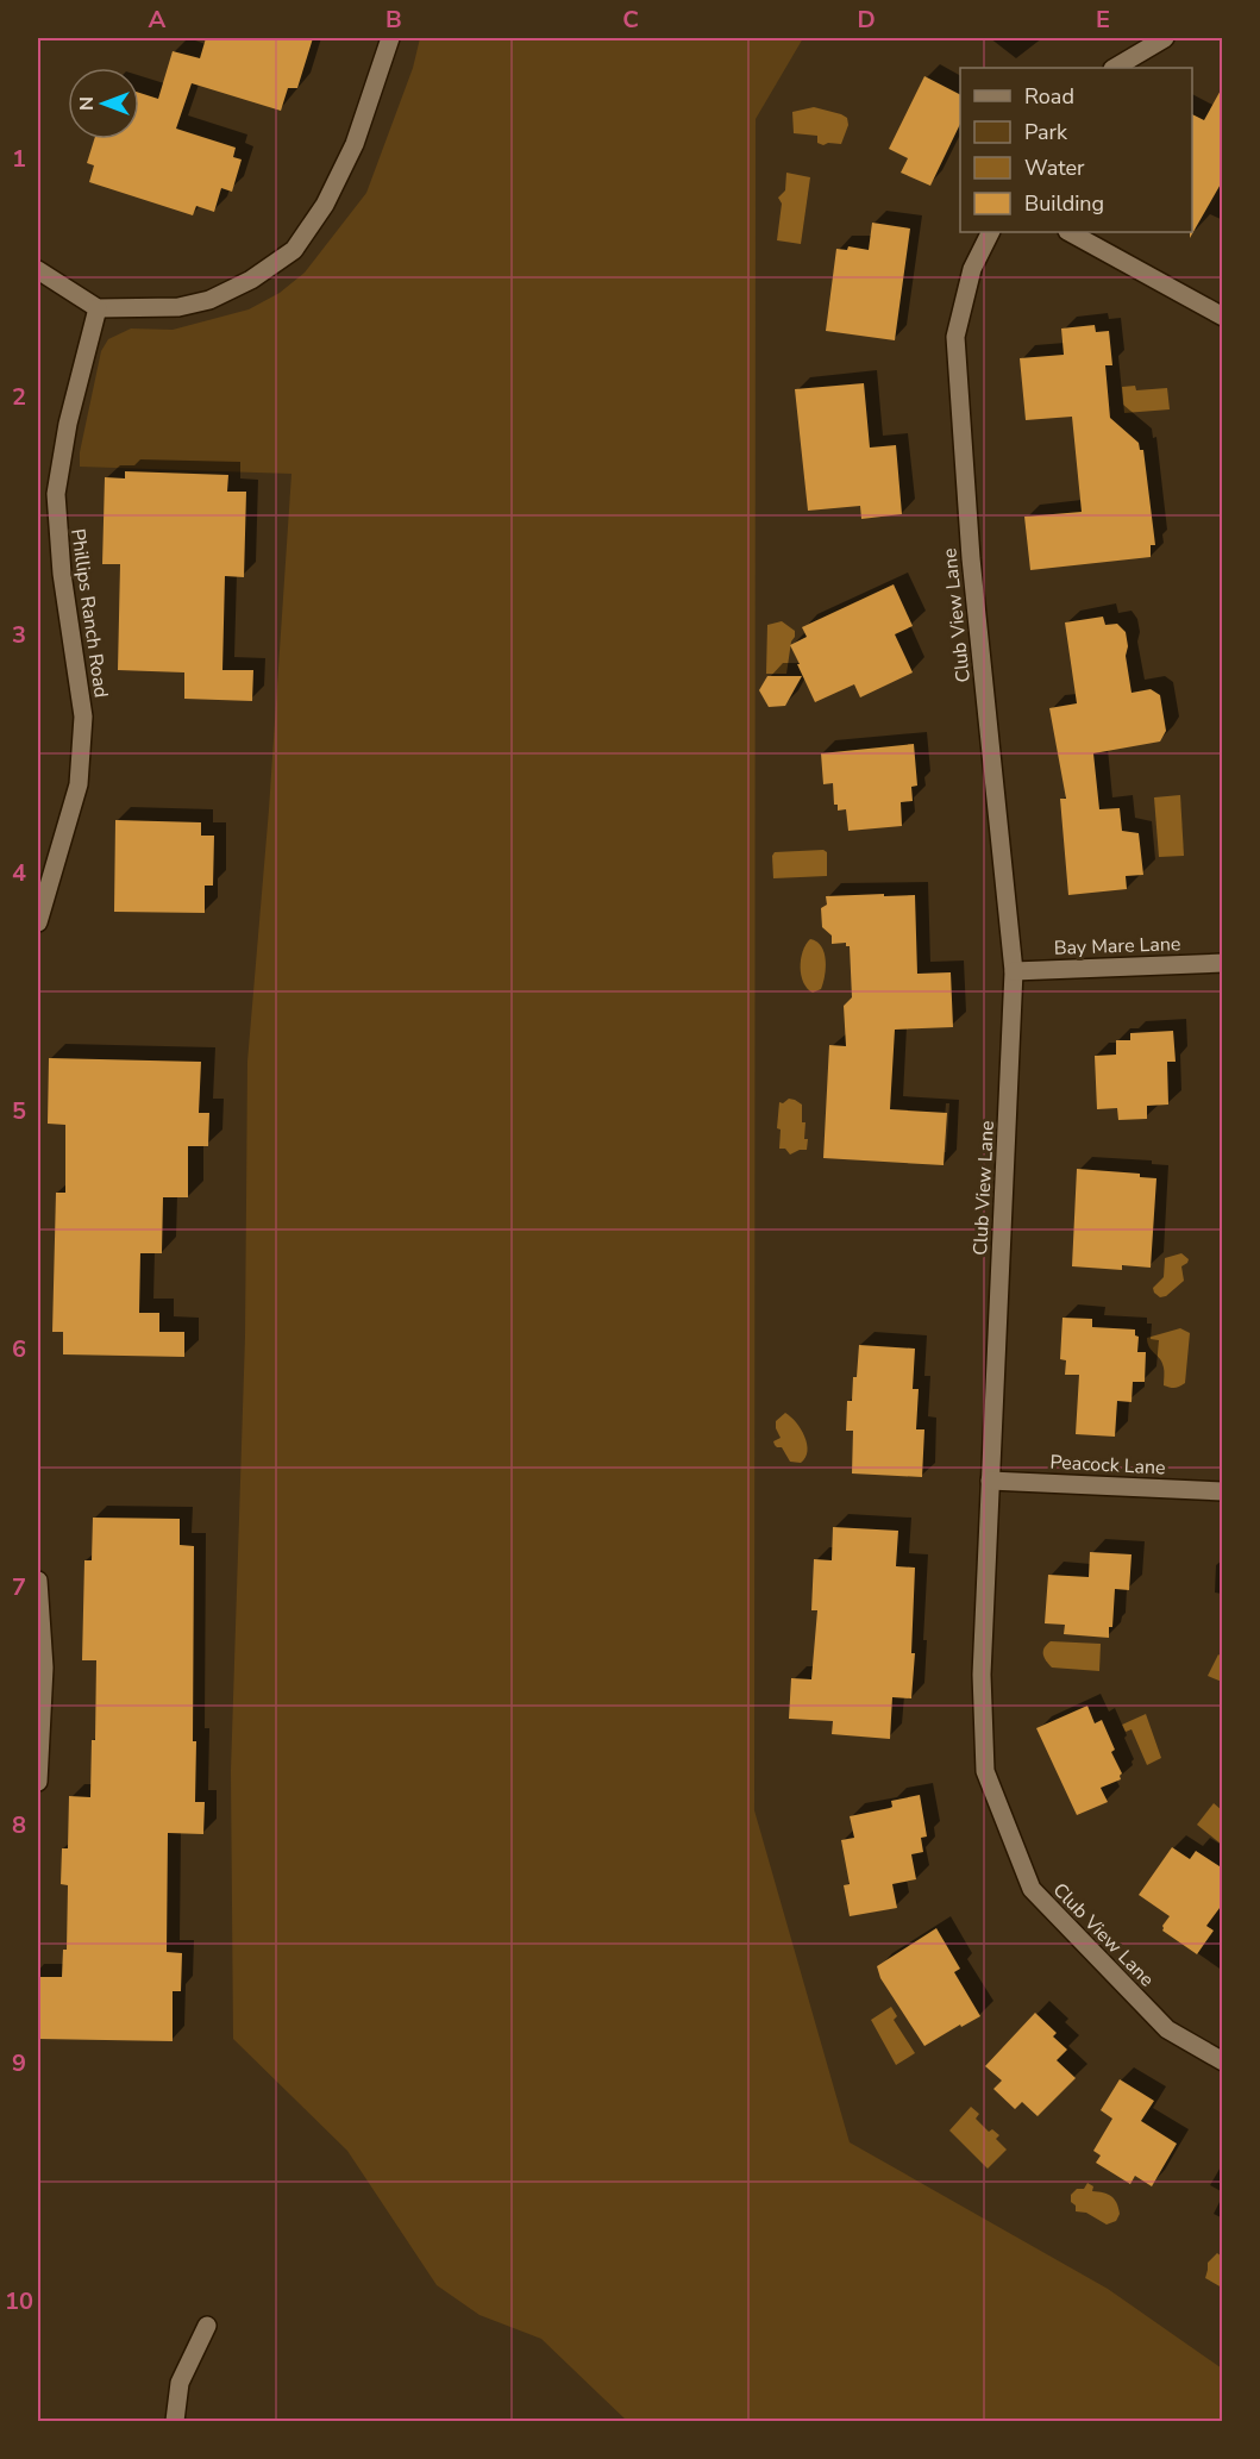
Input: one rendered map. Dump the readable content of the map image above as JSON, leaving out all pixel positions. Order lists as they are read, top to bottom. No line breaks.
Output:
{"streets":{"street":["Phillips Ranch Road","Club View Lane","Bay Mare Lane","Peacock Lane"]},"crossings":[["Club View Lane","Bay Mare Lane"],["Club View Lane","Peacock Lane"]],"legend":["Road","Park","Water","Building"],"north":"left","grid":{"columns":["A","B","C","D","E"],"rows":["1","2","3","4","5","6","7","8","9","10"]}}
